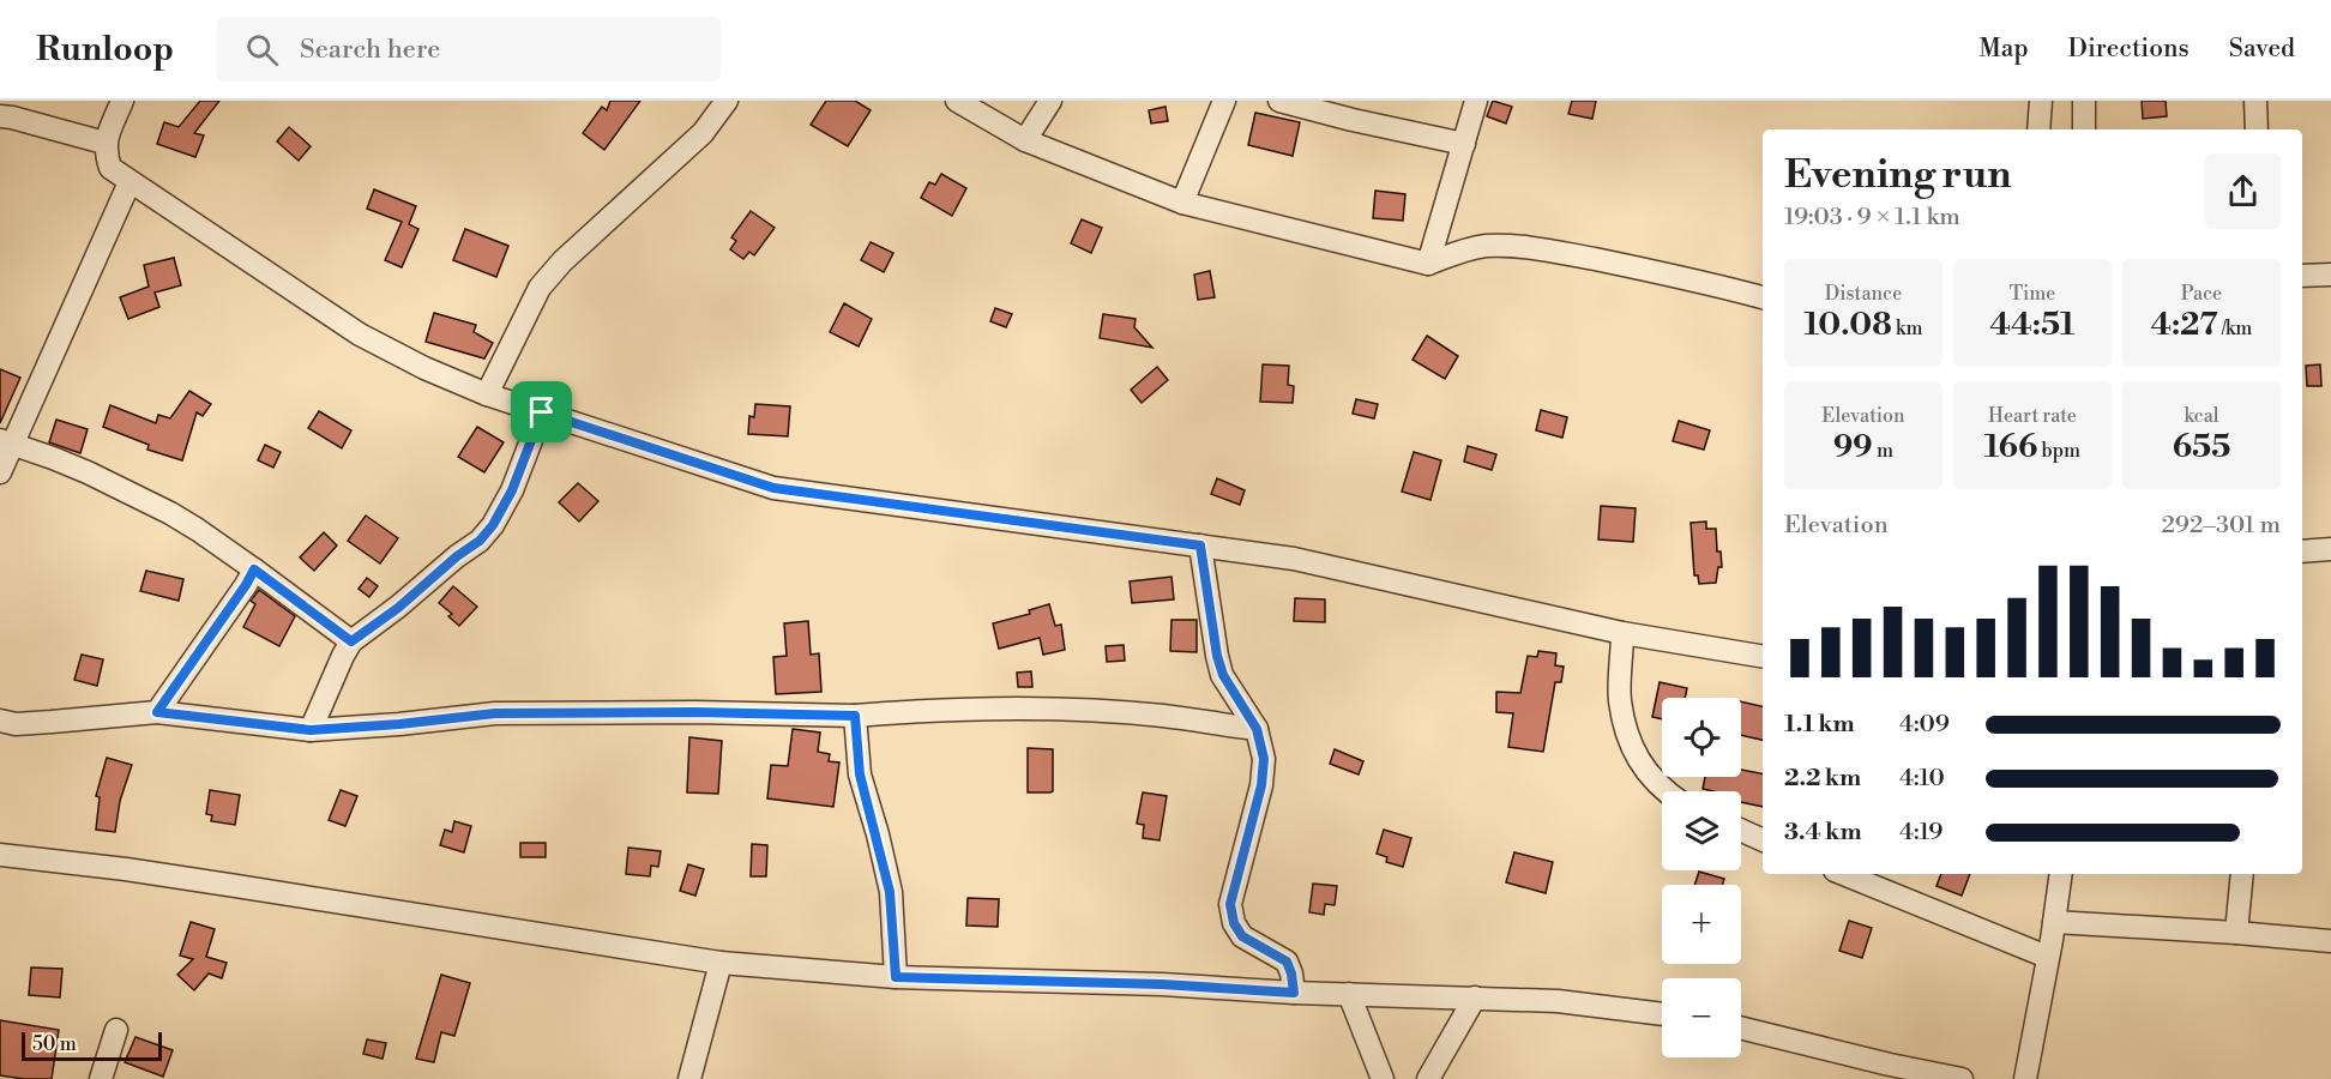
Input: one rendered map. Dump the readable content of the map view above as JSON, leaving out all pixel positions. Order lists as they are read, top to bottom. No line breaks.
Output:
{"scale_bar":"50 m","page":{"header":"Runloop","search":"Search here","nav":["Map","Directions","Saved"],"heading":["Evening run","19:03 · 9 × 1.1 km"],"stats":[["Distance","10.08 km"],["Time","44:51"],["Pace","4:27 /km"],["Elevation","99 m"],["Heart rate","166 bpm"],["kcal","655"]],"chart":["Elevation","292–301 m"],"map_buttons":["+","−"],"list":[{"name":"1.1 km","note":"4:09"},{"name":"2.2 km","note":"4:10"},{"name":"3.4 km","note":"4:19"}],"scale":"50 m"}}
